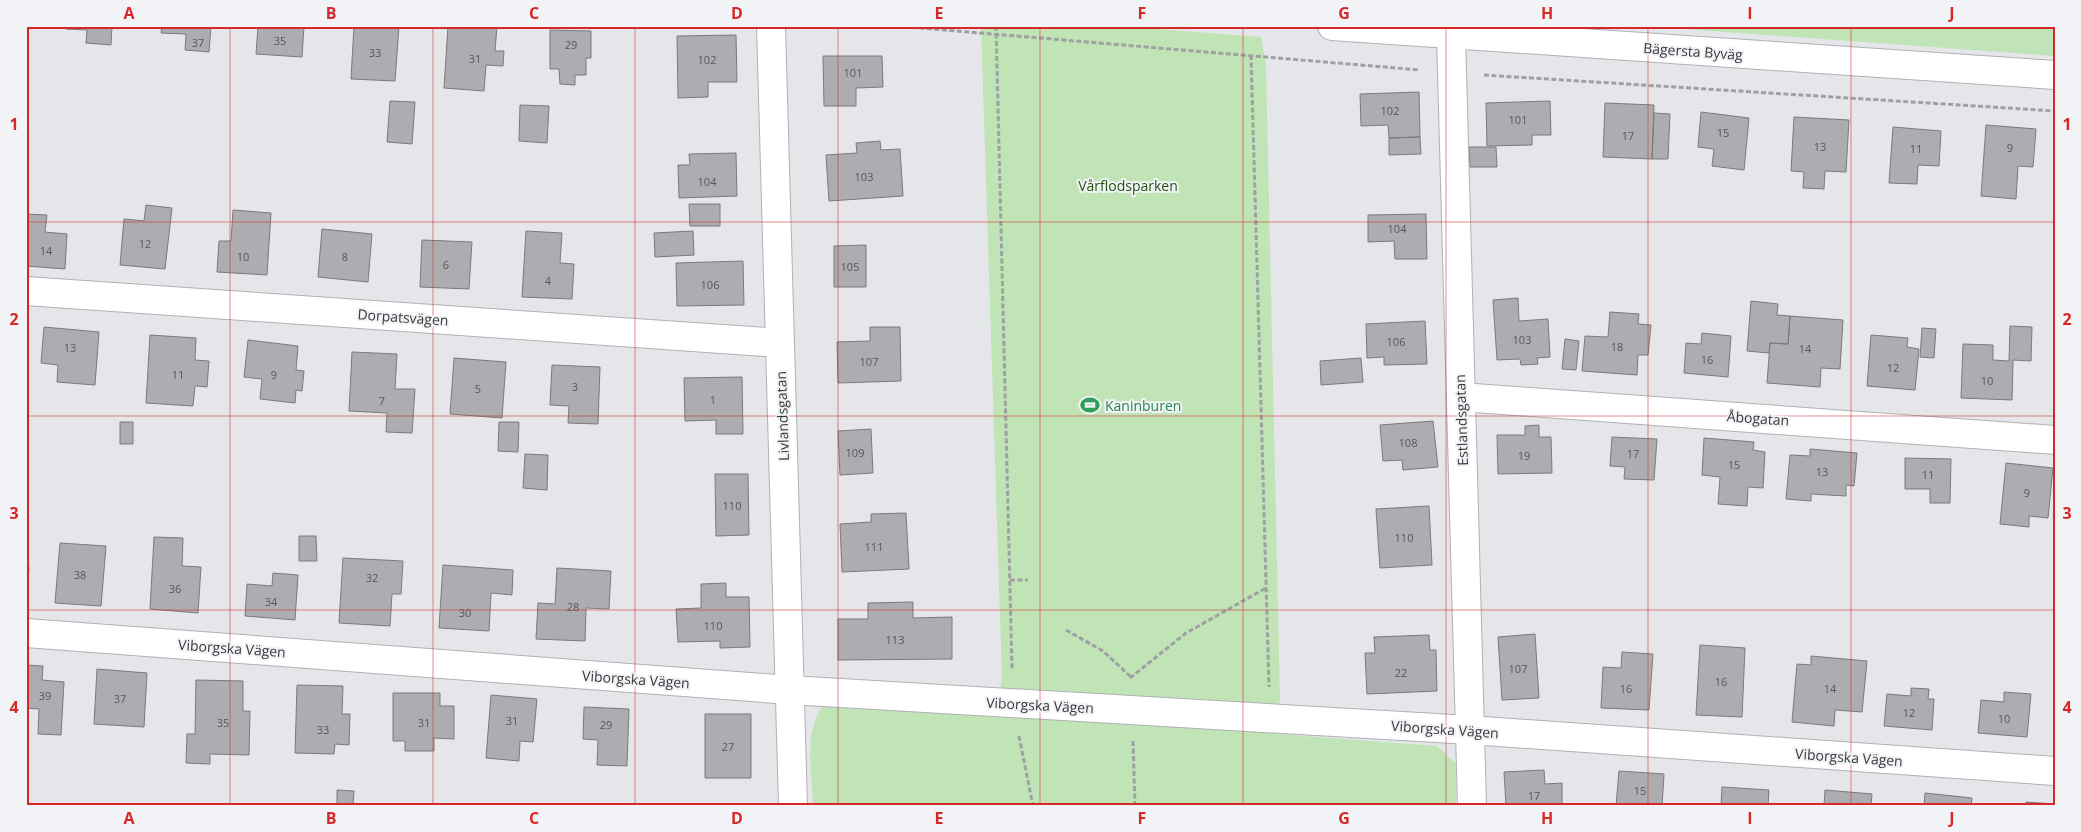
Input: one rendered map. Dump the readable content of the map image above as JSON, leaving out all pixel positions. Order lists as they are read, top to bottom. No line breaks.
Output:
{"streets":{"street":["Bägersta Byväg","Dorpatsvägen","Livlandsgatan","Åbogatan","Estlandsgatan","Viborgska Vägen"]},"crossings":[["Bägersta Byväg","Estlandsgatan"],["Dorpatsvägen","Livlandsgatan"],["Livlandsgatan","Viborgska Vägen"],["Åbogatan","Estlandsgatan"],["Estlandsgatan","Viborgska Vägen"]],"parks":["Vårflodsparken"],"places":{"sports":["Kaninburen"]},"house_numbers":["35","37","29","33","31","102","101","102","101","15","17","13","9","11","103","104","104","12","14","10","8","6","105","4","106","103","106","18","13","14","16","107","12","11","9","10","3","5","1","7","108","109","17","19","15","13","11","9","110","110","111","38","32","36","34","28","30","110","113","107","22","16","16","14","39","37","12","10","31","35","31","29","33","27","15","17"],"grid":{"columns":["A","B","C","D","E","F","G","H","I","J"],"rows":["1","2","3","4"]}}
